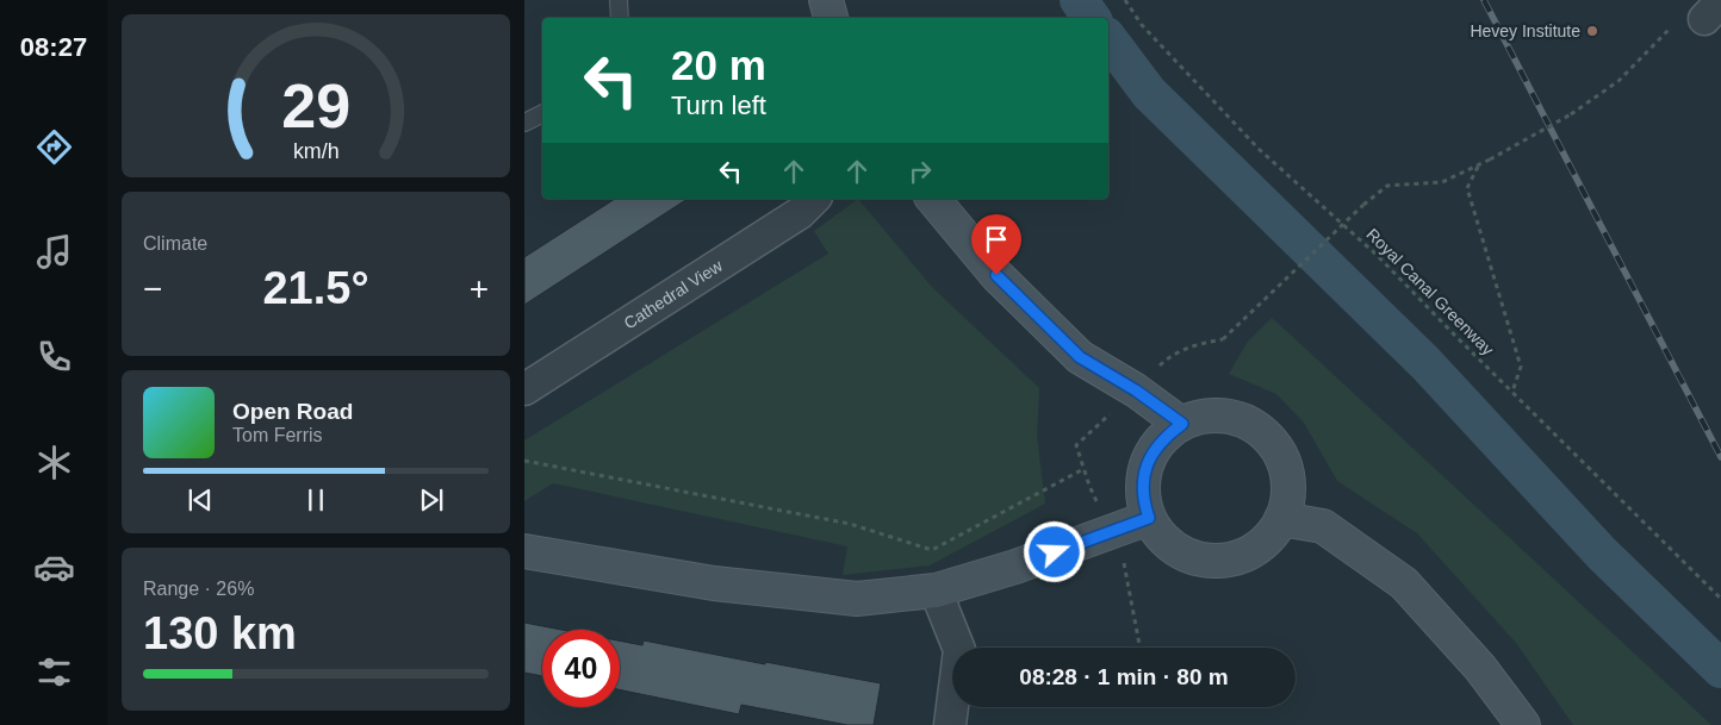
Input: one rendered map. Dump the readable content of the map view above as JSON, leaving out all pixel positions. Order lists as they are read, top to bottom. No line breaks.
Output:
{"streets":{"street":["Cathedral View"],"path":["Royal Canal Greenway"]},"places":["Hevey Institute"],"page":{"tabs":"08:27","turn":["20 m","Turn left"],"tile":["Climate",["Range · 26%","130 km"]],"heat":["−","21.5°","+"],"song":["Open Road","Tom Ferris"],"limit":"40","trip":"08:28 · 1 min · 80 m","gauge":["29","km/h"]}}
